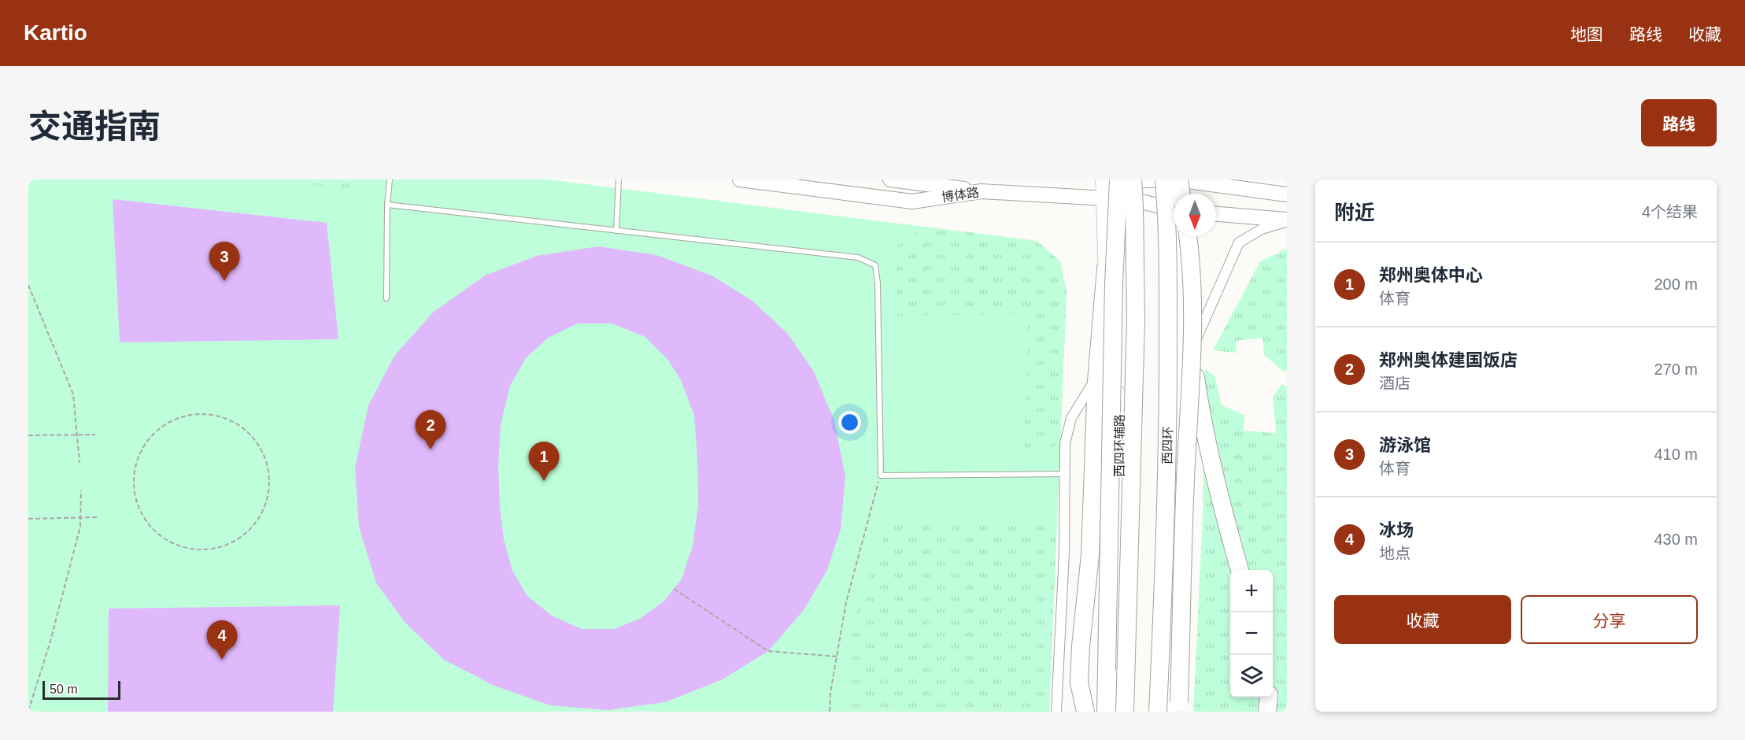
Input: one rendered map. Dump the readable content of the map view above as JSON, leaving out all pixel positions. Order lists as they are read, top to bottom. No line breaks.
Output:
{"streets":{"highway":["西四环"],"main road":["西四环辅路"],"street":["博体路"]},"crossings":[["博体路","西四环辅路"]],"scale_bar":"50 m","north":"bottom","page":{"header":"Kartio","nav":["地图","路线","收藏"],"title":"交通指南","buttons":["路线",["收藏","分享"]],"heading":["附近","4个结果"],"list":[{"mark":"1","name":"郑州奥体中心","note":"体育","value":"200 m"},{"mark":"2","name":"郑州奥体建国饭店","note":"酒店","value":"270 m"},{"mark":"3","name":"游泳馆","note":"体育","value":"410 m"},{"mark":"4","name":"冰场","note":"地点","value":"430 m"}],"pins":["3","2","1","4"],"map_buttons":["+","−"],"scale":"50 m"}}
